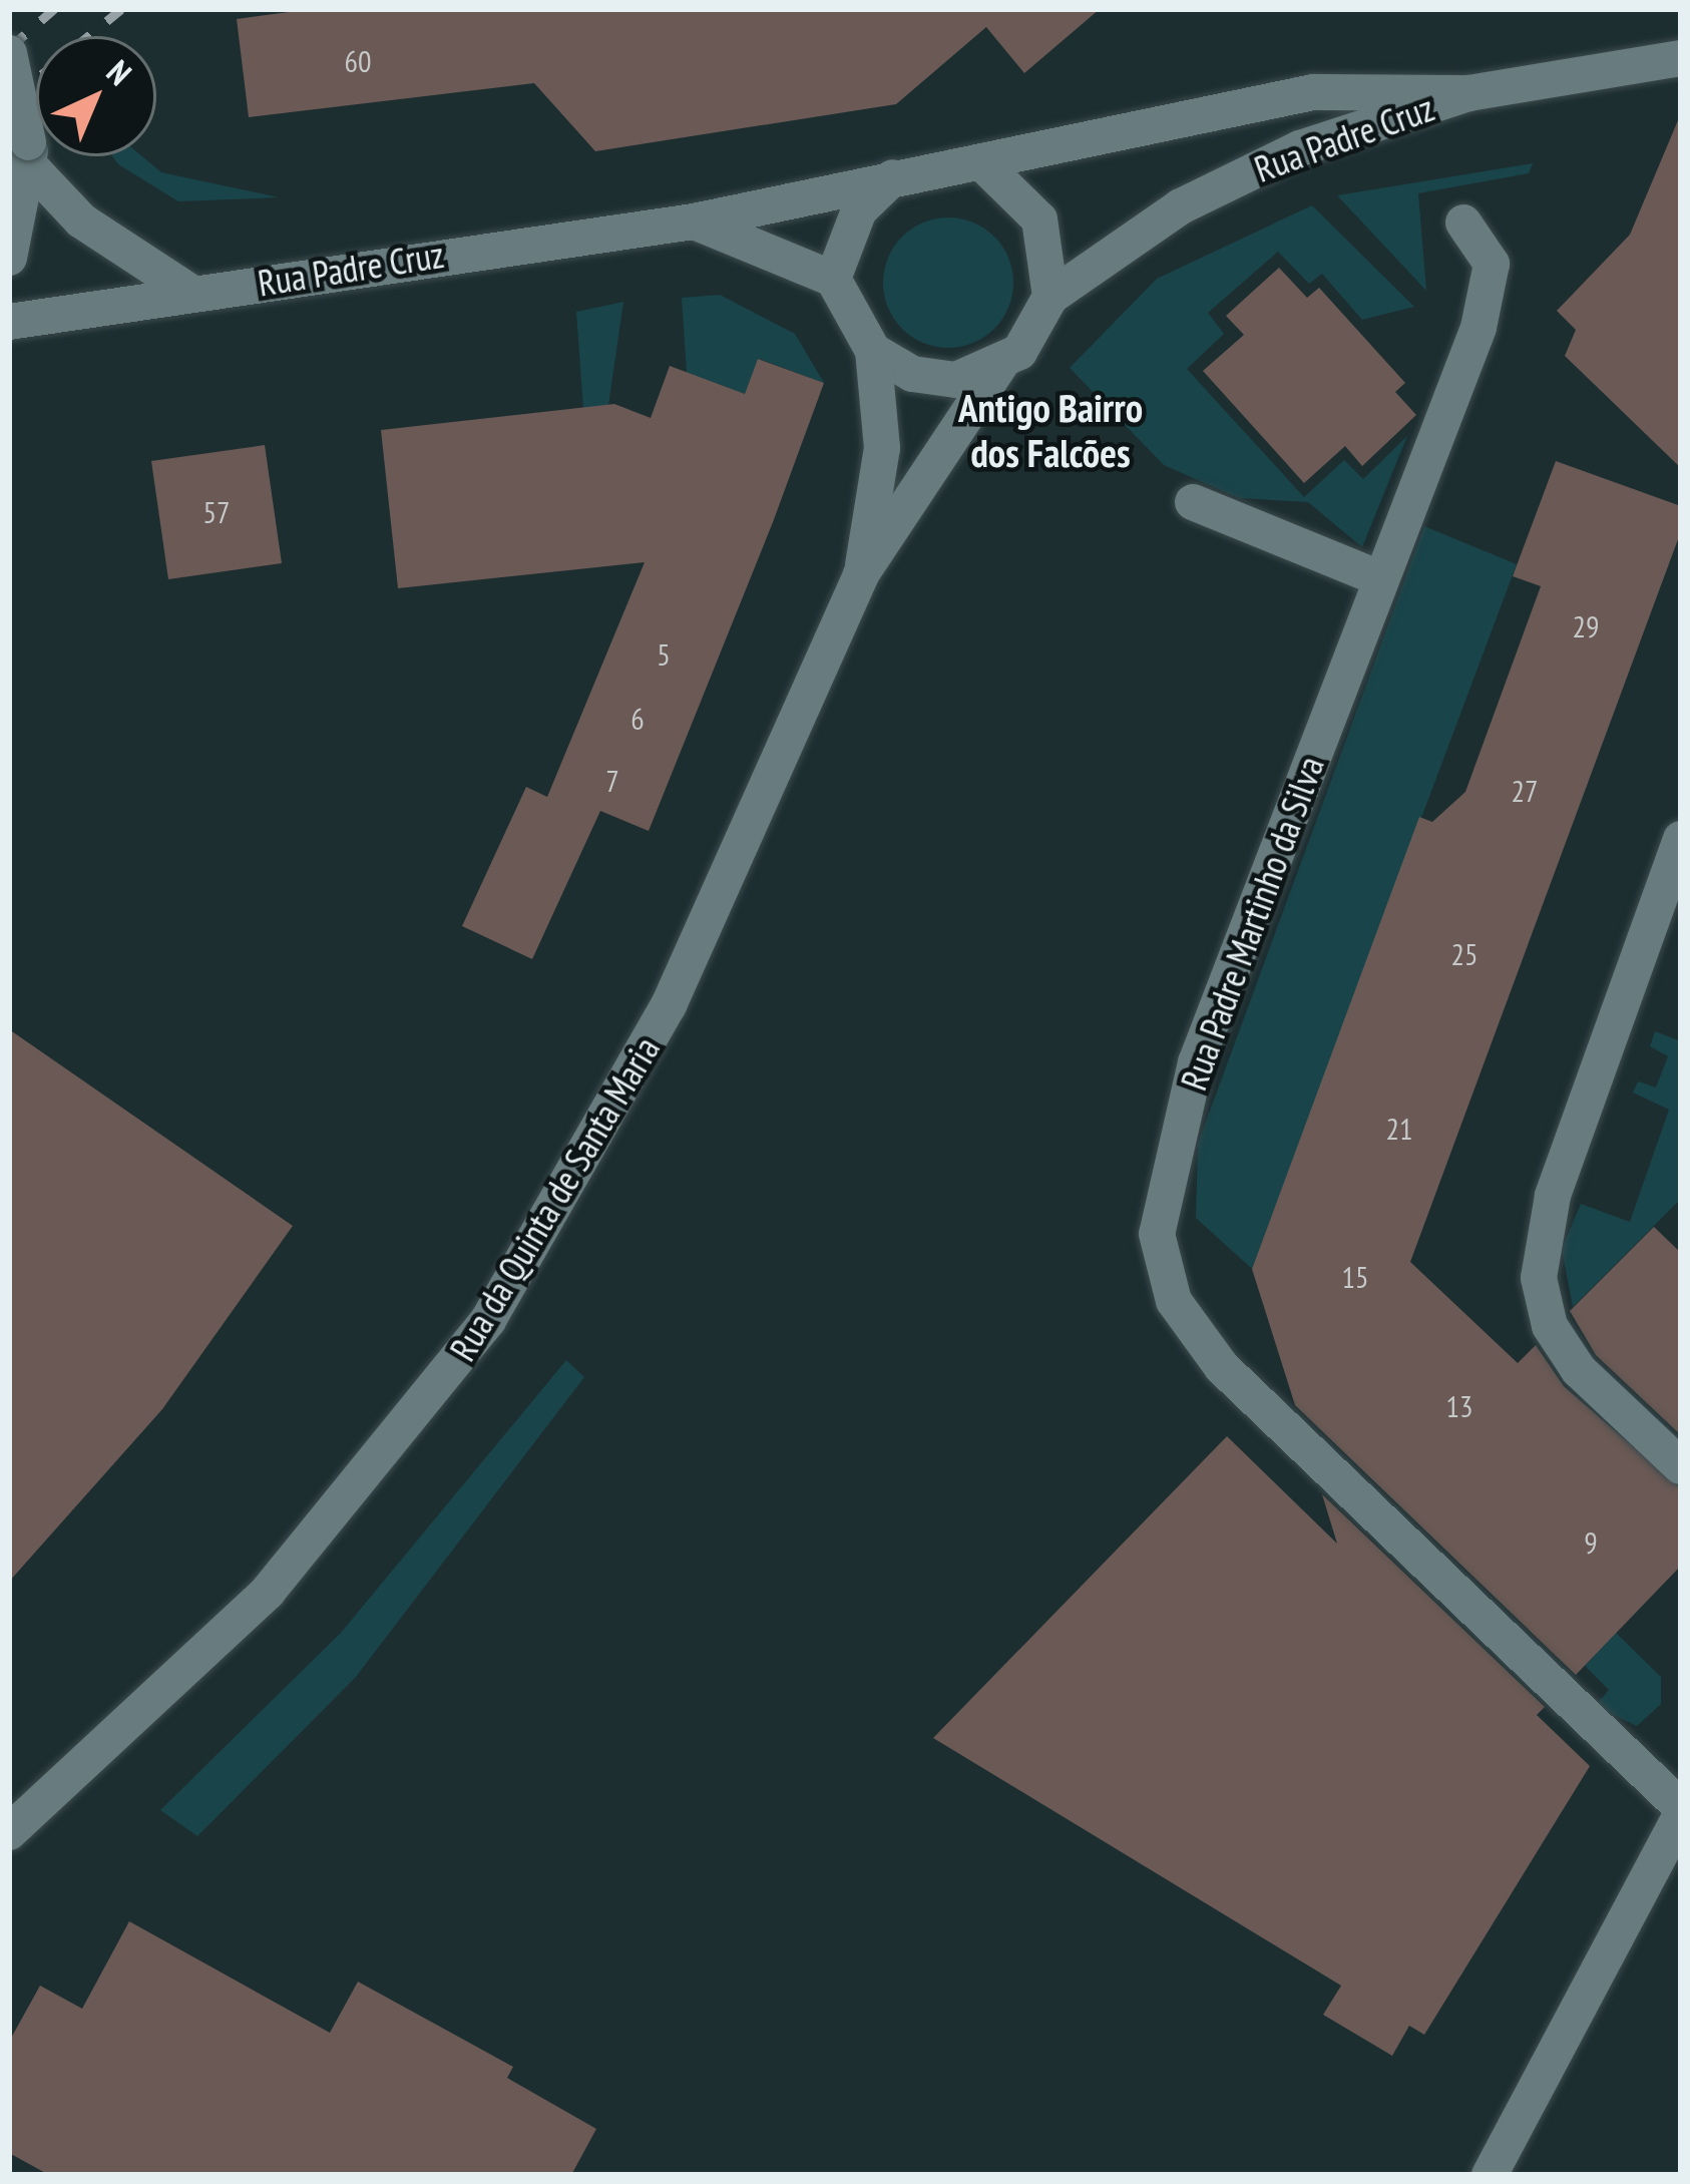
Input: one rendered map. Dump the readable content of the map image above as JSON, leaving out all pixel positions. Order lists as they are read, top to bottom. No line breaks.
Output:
{"streets":{"street":["Rua Padre Cruz","Rua Padre Martinho da Silva","Rua da Quinta de Santa Maria"]},"crossings":[["Rua Padre Cruz","Rua da Quinta de Santa Maria"]],"districts":["Antigo Bairro dos Falcões"],"house_numbers":["60","57","29","5","6","7","27","25","21","15","13","9"],"north":"top right"}
